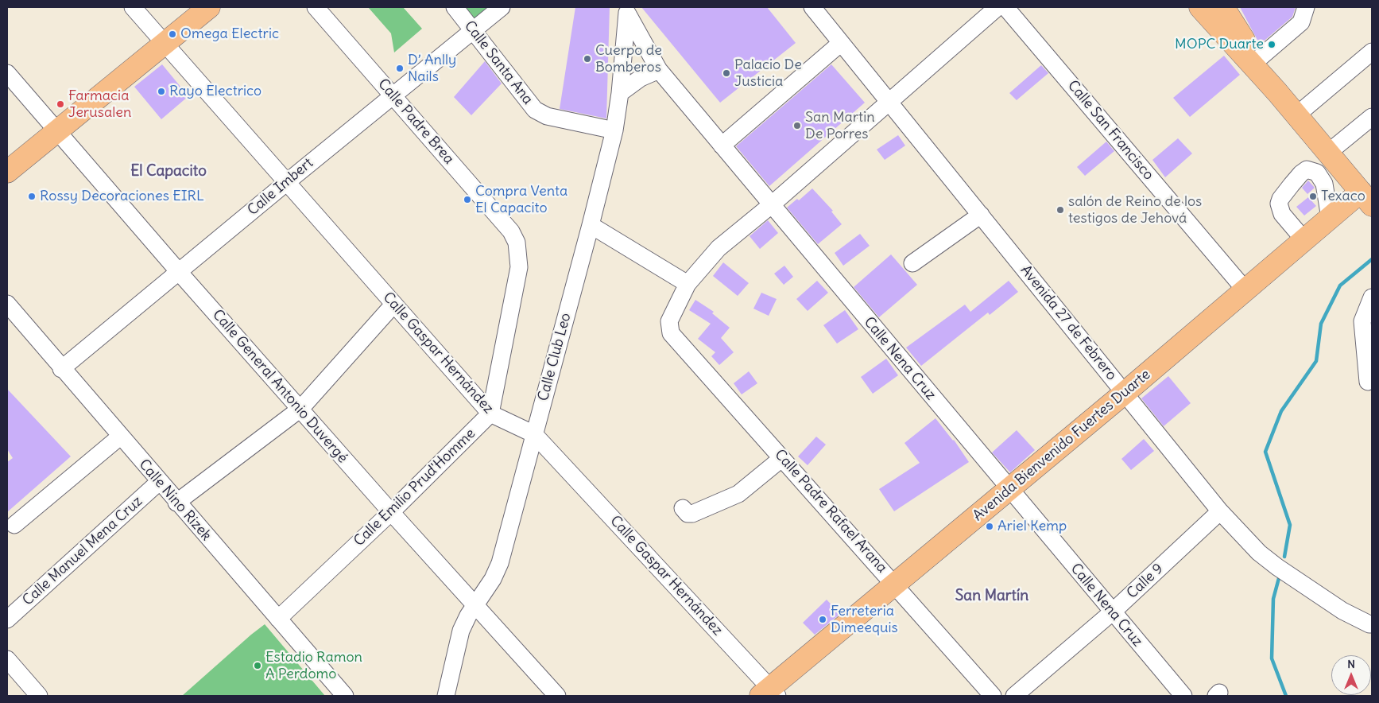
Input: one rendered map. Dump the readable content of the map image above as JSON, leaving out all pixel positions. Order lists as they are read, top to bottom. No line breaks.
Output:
{"streets":{"main road":["Avenida Bienvenido Fuertes Duarte"],"street":["Calle Santa Ana","Calle Padre Brea","Calle San Francisco","Calle Imbert","Avenida 27 de Febrero","Calle Gaspar Hernández","Calle Club Leo","Calle Nena Cruz","Calle General Antonio Duvergé","Calle Emilio Prud'Homme","Calle Nino Rizek","Calle Padre Rafael Arana","Calle Manuel Mena Cruz","Calle 9"]},"crossings":[["Calle Santa Ana","Calle Imbert"],["Calle Santa Ana","Calle Club Leo"],["Calle Padre Brea","Calle Imbert"],["Calle Padre Brea","Calle Gaspar Hernández"],["Calle Padre Brea","Calle Emilio Prud'Homme"],["Calle San Francisco","Avenida Bienvenido Fuertes Duarte"],["Calle Imbert","Calle Gaspar Hernández"],["Calle Imbert","Calle General Antonio Duvergé"],["Calle Imbert","Calle Nino Rizek"],["Avenida 27 de Febrero","Avenida Bienvenido Fuertes Duarte"],["Avenida 27 de Febrero","Calle 9"],["Calle Gaspar Hernández","Calle Club Leo"],["Calle Gaspar Hernández","Avenida Bienvenido Fuertes Duarte"],["Calle Gaspar Hernández","Calle Emilio Prud'Homme"],["Calle Club Leo","Calle Nena Cruz"],["Calle Club Leo","Calle General Antonio Duvergé"],["Calle Nena Cruz","Avenida Bienvenido Fuertes Duarte"],["Calle Nena Cruz","Calle 9"],["Calle General Antonio Duvergé","Calle Emilio Prud'Homme"],["Avenida Bienvenido Fuertes Duarte","Calle Padre Rafael Arana"],["Calle Emilio Prud'Homme","Calle Nino Rizek"],["Calle Nino Rizek","Calle Manuel Mena Cruz"]],"districts":["El Capacito","San Martín"],"places":["Omega Electric","MOPC Duarte","Cuerpo de Bomberos","D’ Anlly Nails","Palacio De Justicia","Rayo Electrico","Farmacia Jerusalen","San Martin De Porres","Rossy Decoraciones EIRL","Texaco","Compra Venta El Capacito","salón de Reino de los testigos de Jehová","Ariel Kemp","Ferreteria Dimeequis","Estadio Ramon A Perdomo"],"north":"top"}
